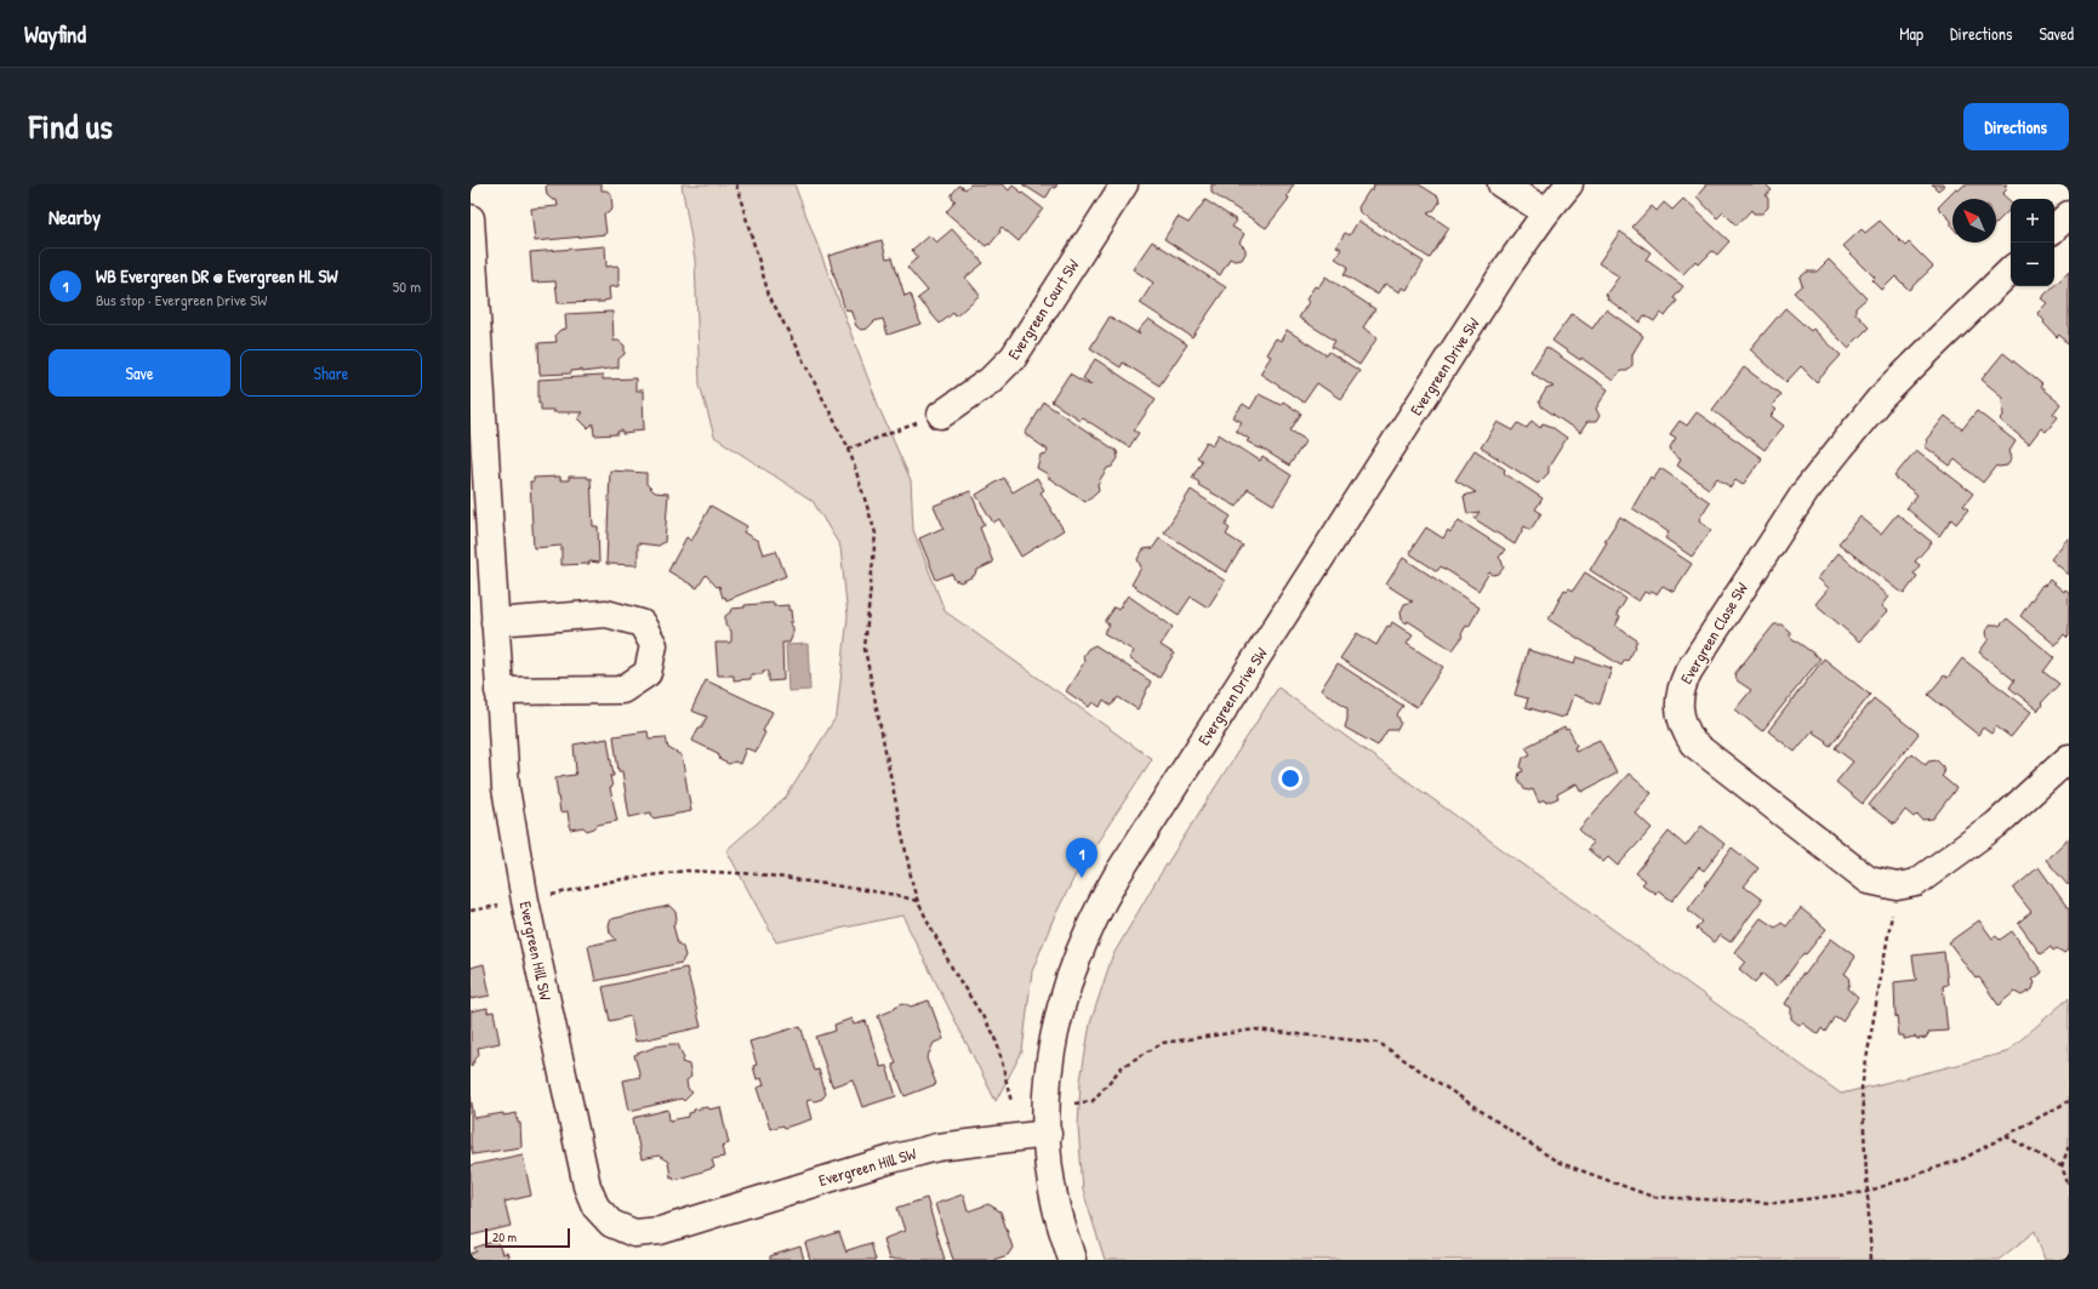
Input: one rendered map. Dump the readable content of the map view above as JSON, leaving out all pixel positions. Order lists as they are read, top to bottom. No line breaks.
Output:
{"streets":{"street":["Evergreen Court SW","Evergreen Drive SW","Evergreen Close SW","Evergreen Hill SW"]},"crossings":[["Evergreen Drive SW","Evergreen Hill SW"]],"scale_bar":"20 m","north":"top left","page":{"header":"Wayfind","nav":["Map","Directions","Saved"],"title":"Find us","buttons":["Directions",["Save","Share"]],"heading":"Nearby","map_buttons":["+","−"],"list":[{"mark":"1","name":"WB Evergreen DR @ Evergreen HL SW","note":"Bus stop · Evergreen Drive SW","value":"50 m"}],"pins":"1","scale":"20 m"}}
